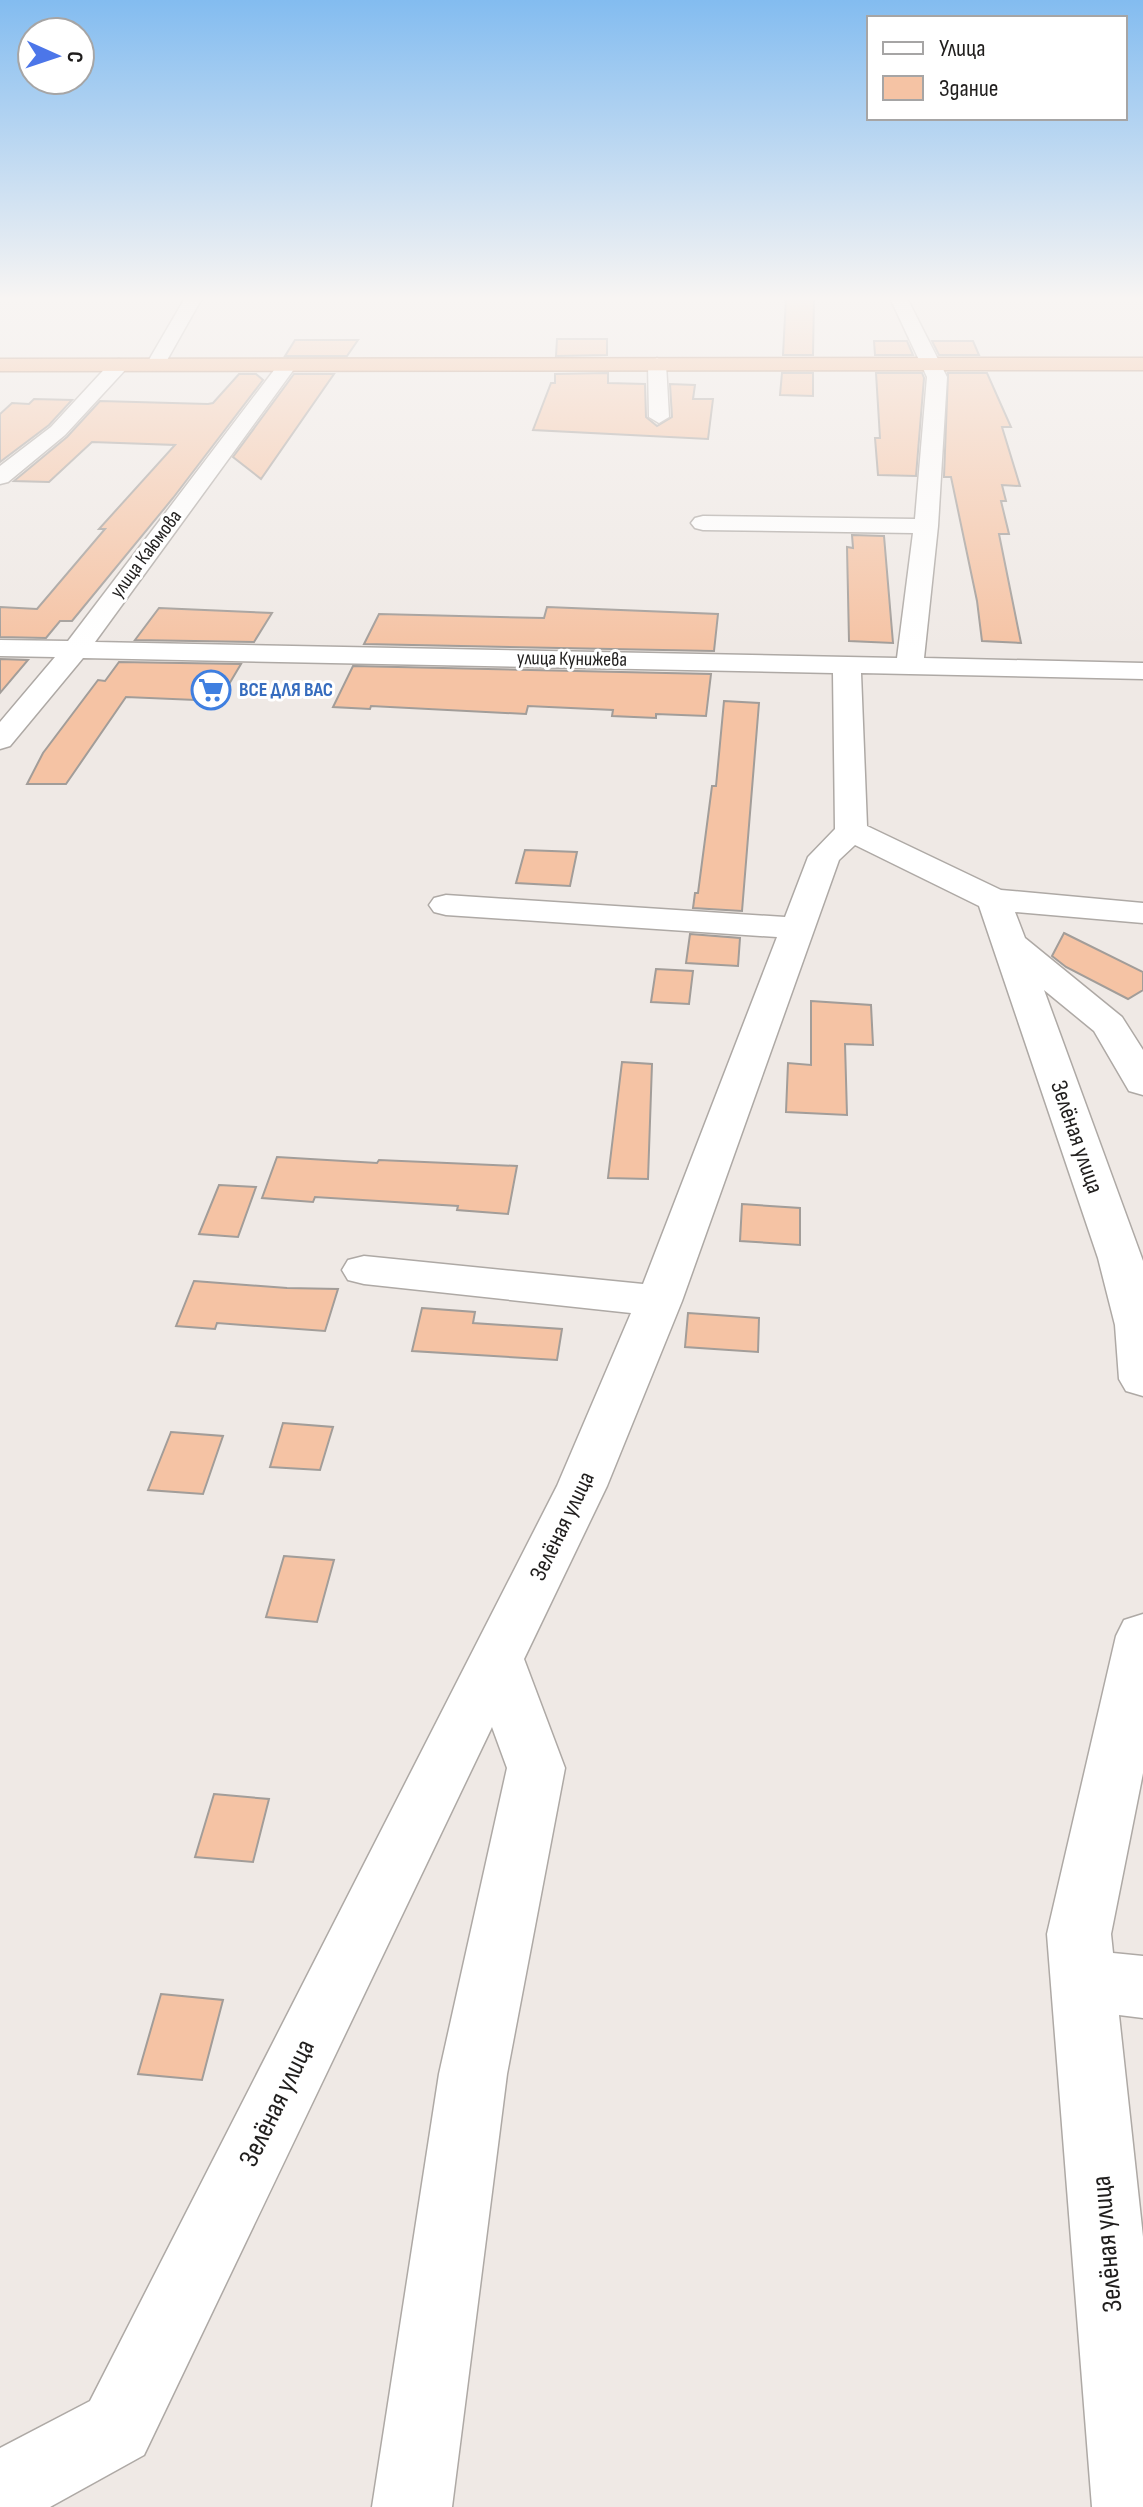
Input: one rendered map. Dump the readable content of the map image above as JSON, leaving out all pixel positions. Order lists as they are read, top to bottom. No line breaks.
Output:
{"streets":{"street":["улица Каюмова","улица Кунижева","Зелёная улица"]},"crossings":[["улица Каюмова","улица Кунижева"]],"places":{"supermarket":["ВСЕ ДЛЯ ВАС"]},"legend":["Улица","Здание"],"north":"right"}
